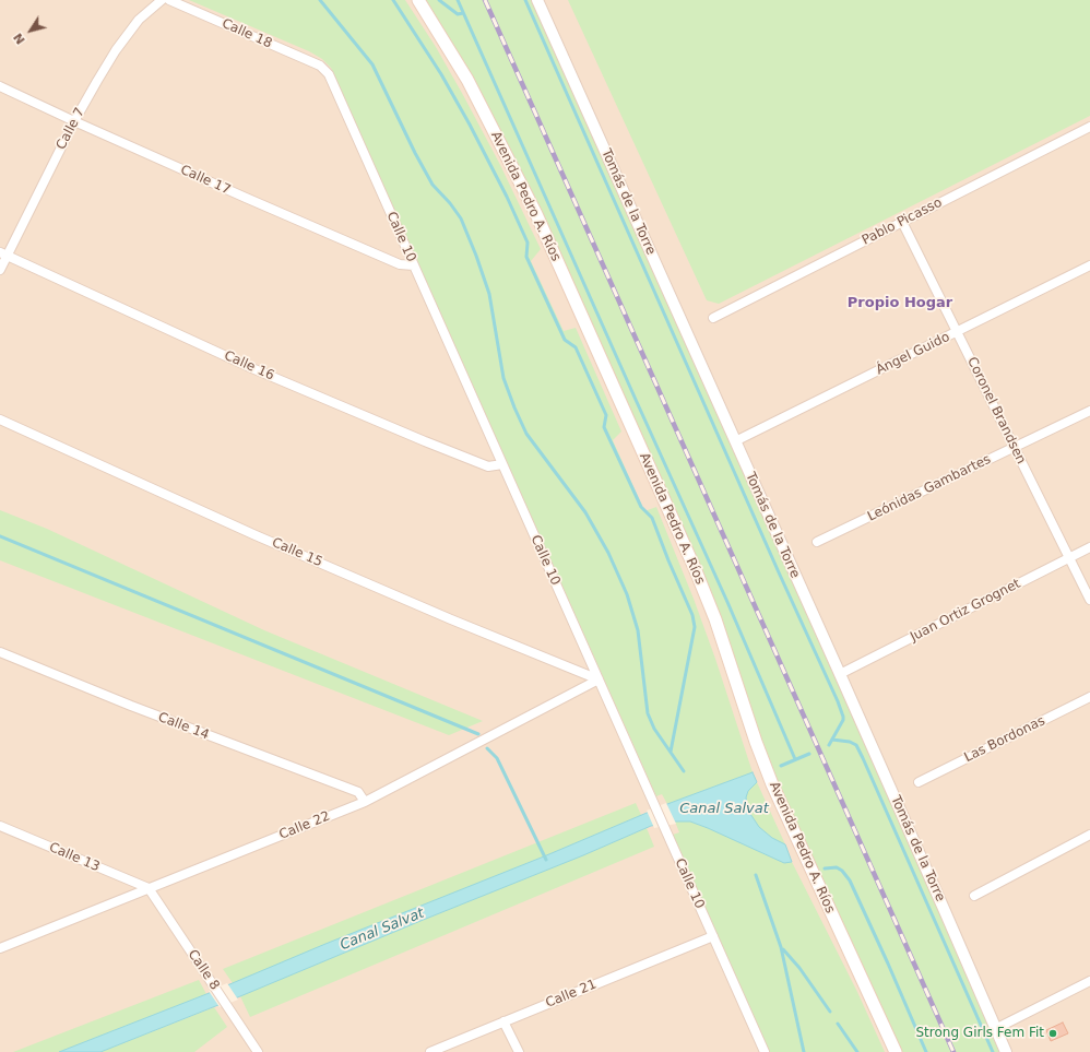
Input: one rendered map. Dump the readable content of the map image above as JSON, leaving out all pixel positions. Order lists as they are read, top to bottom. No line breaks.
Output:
{"streets":{"main road":["Avenida Pedro A. Ríos"],"street":["Calle 18","Calle 7","Calle 17","Tomás de la Torre","Pablo Picasso","Calle 10","Ángel Guido","Calle 16","Coronel Brandsen","Leónidas Gambartes","Calle 15","Juan Ortiz Grognet","Calle 14","Las Bordonas","Calle 22","Calle 13","Calle 8","Calle 21"]},"crossings":[["Calle 18","Calle 10"],["Calle 7","Calle 17"],["Calle 7","Calle 16"],["Calle 17","Calle 10"],["Tomás de la Torre","Ángel Guido"],["Tomás de la Torre","Juan Ortiz Grognet"],["Pablo Picasso","Coronel Brandsen"],["Calle 10","Calle 16"],["Calle 10","Calle 15"],["Calle 10","Calle 22"],["Calle 10","Calle 21"],["Ángel Guido","Coronel Brandsen"],["Coronel Brandsen","Leónidas Gambartes"],["Coronel Brandsen","Juan Ortiz Grognet"],["Calle 15","Calle 22"],["Calle 14","Calle 22"],["Calle 22","Calle 13"],["Calle 22","Calle 8"],["Calle 13","Calle 8"]],"districts":["Propio Hogar"],"water":["Canal Salvat"],"places":["Strong Girls Fem Fit"],"north":"bottom left"}
